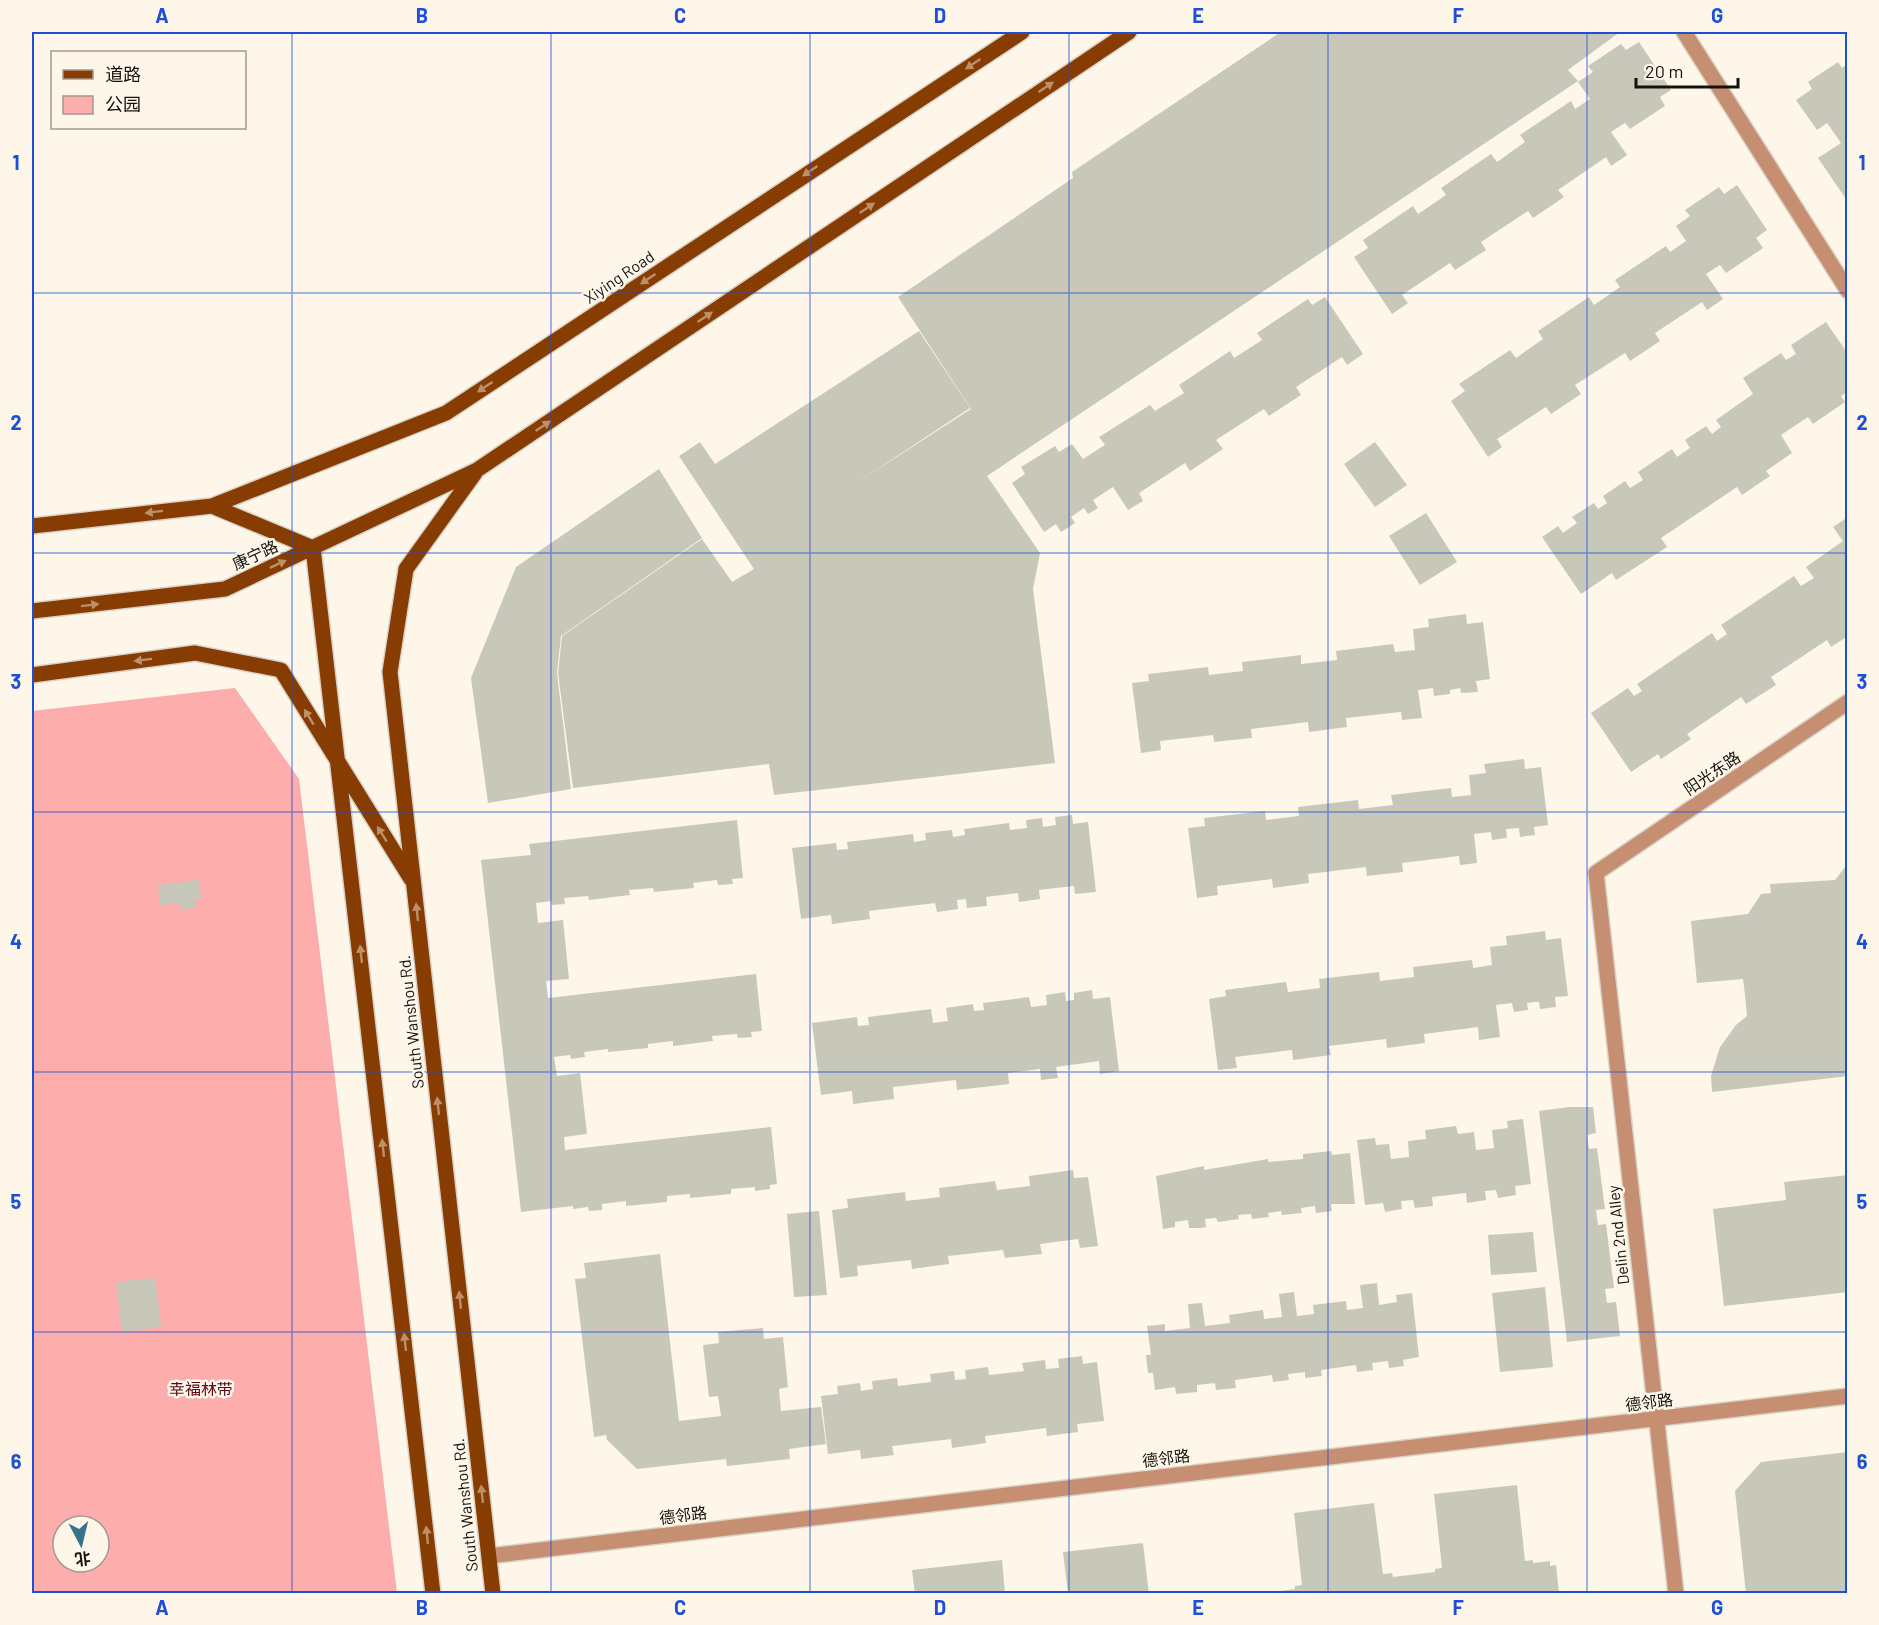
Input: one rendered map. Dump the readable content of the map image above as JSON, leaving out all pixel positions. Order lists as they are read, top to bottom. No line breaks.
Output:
{"streets":{"main road":["Xiying Road","康宁路","South Wanshou Rd."],"street":["阳光东路","Delin 2nd Alley","德邻路"]},"crossings":[["康宁路","South Wanshou Rd."],["阳光东路","Delin 2nd Alley"],["South Wanshou Rd.","德邻路"],["Delin 2nd Alley","德邻路"]],"parks":["幸福林带"],"legend":["道路","公园"],"scale_bar":"20 m","north":"bottom","grid":{"columns":["A","B","C","D","E","F","G"],"rows":["1","2","3","4","5","6"]}}
